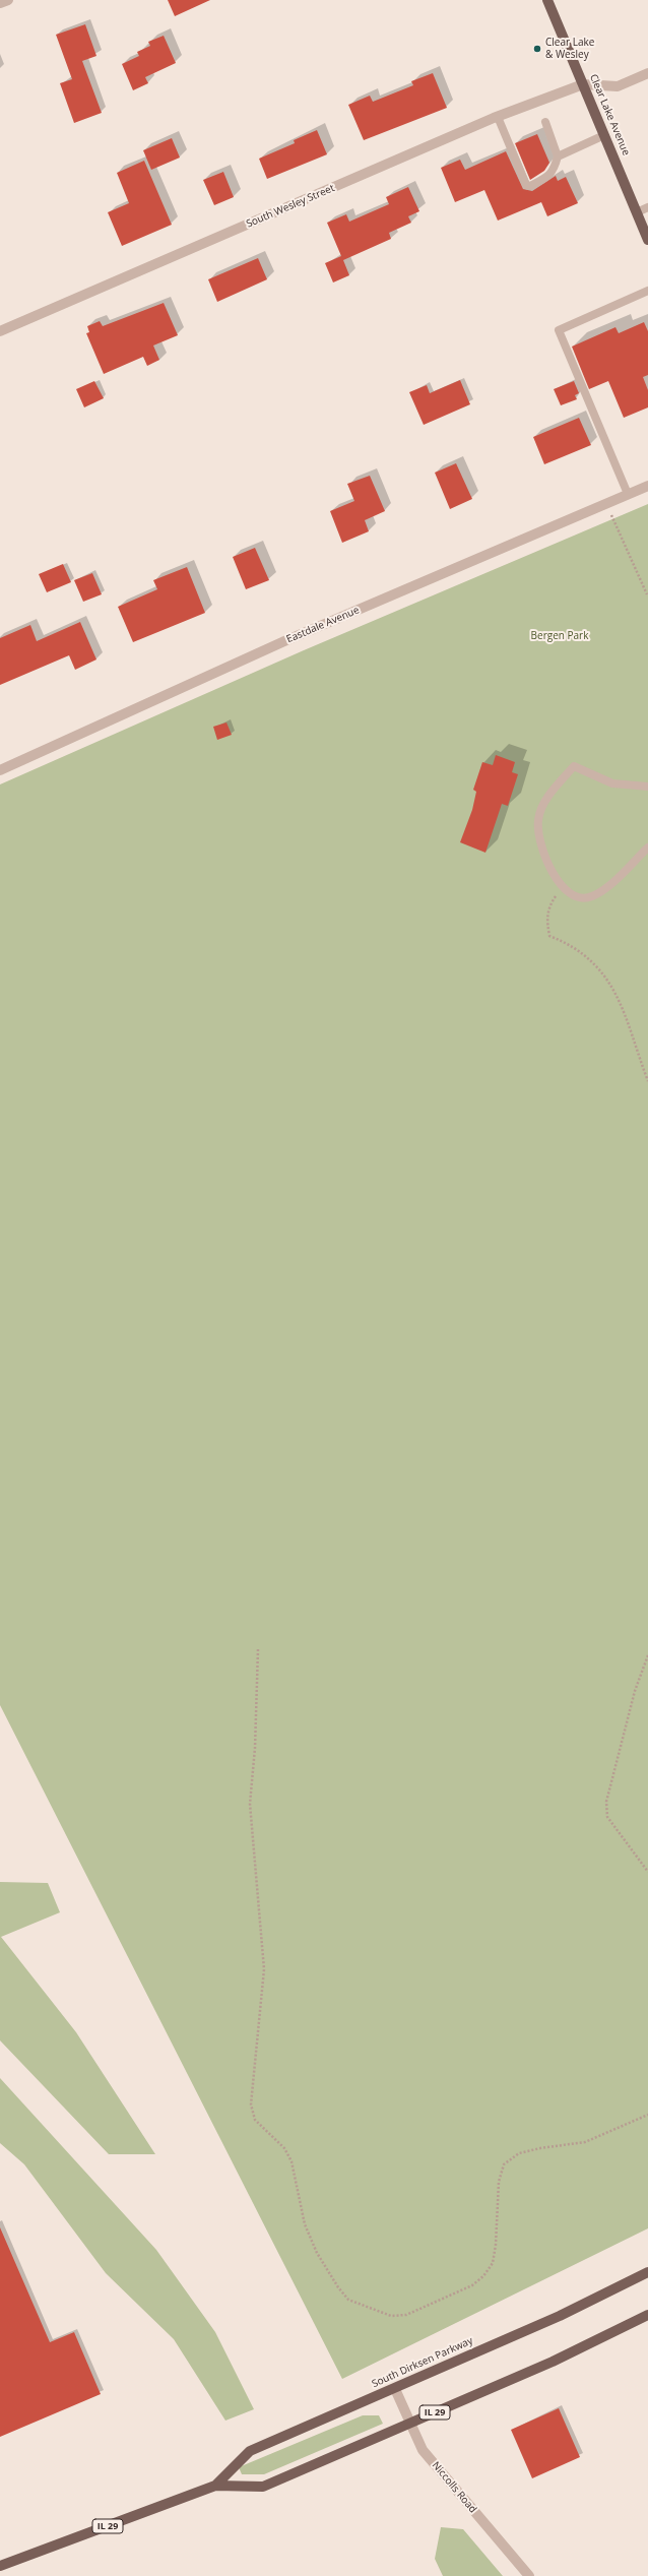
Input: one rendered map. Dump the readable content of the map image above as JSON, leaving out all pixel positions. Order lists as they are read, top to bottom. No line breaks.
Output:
{"streets":{"main road":["Clear Lake Avenue","South Dirksen Parkway","IL 29"],"street":["South Wesley Street","Eastdale Avenue","Niccolls Road"]},"crossings":[["Clear Lake Avenue","South Wesley Street"],["South Dirksen Parkway","Niccolls Road"]],"parks":["Bergen Park"],"places":["Clear Lake & Wesley"]}
